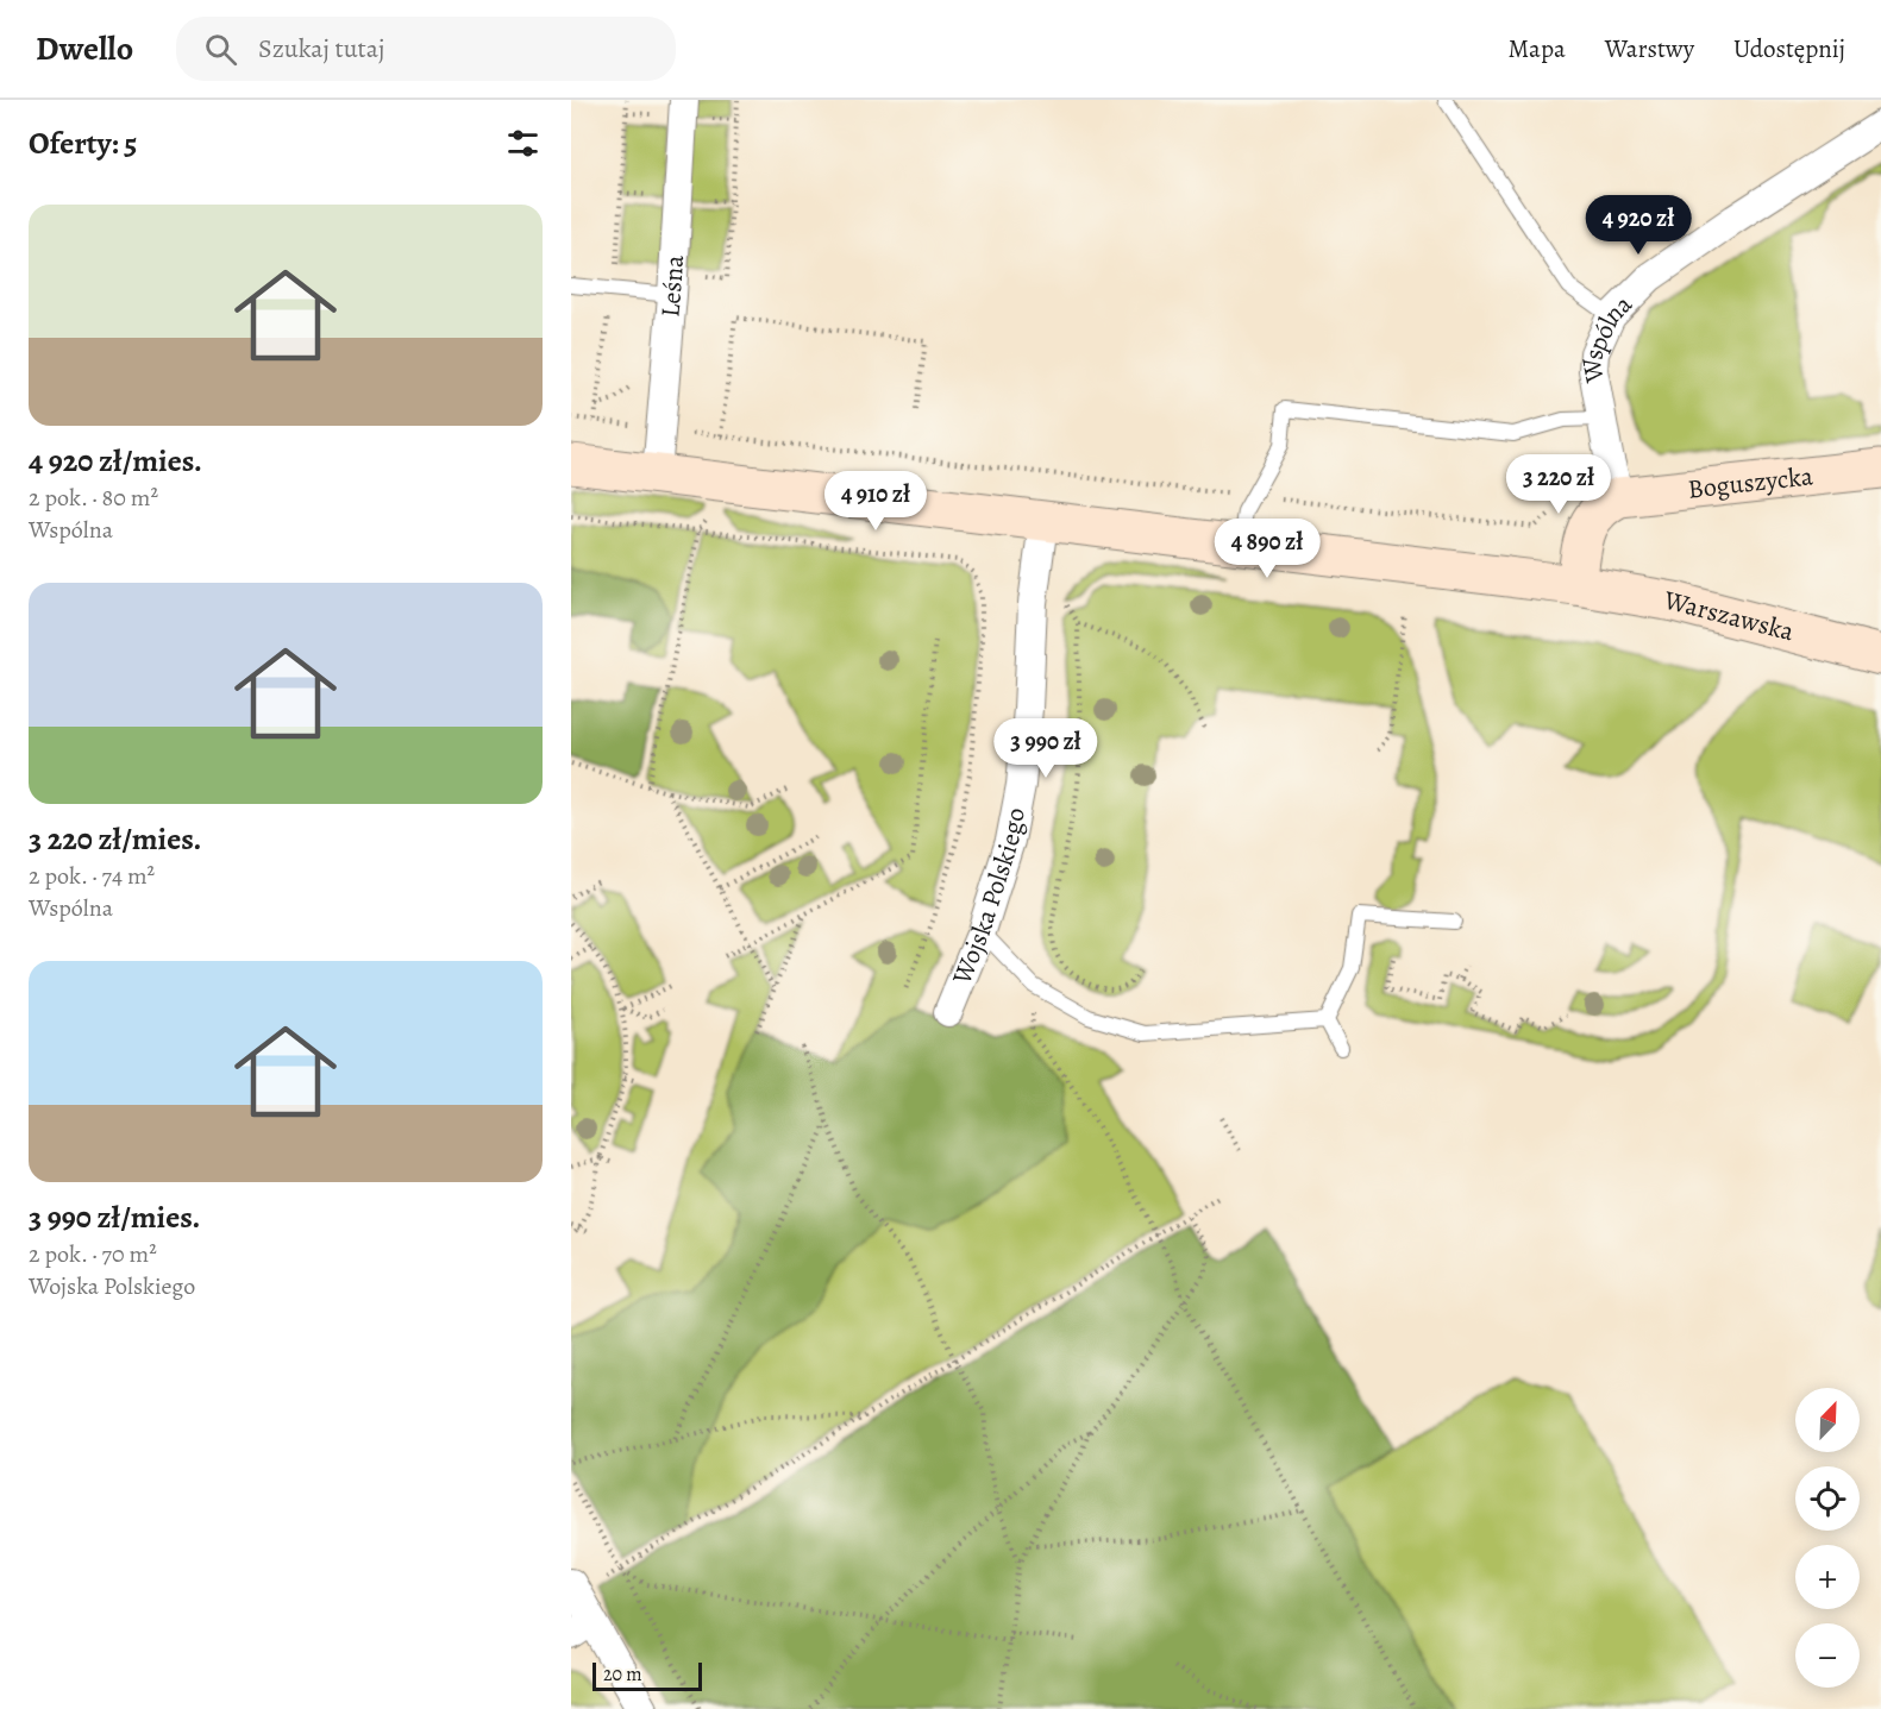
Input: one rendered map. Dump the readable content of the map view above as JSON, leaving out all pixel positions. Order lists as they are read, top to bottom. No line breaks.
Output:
{"streets":{"main road":["Boguszycka","Warszawska"],"street":["Leśna","Wspólna","Wojska Polskiego"]},"crossings":[["Wspólna","Boguszycka"]],"scale_bar":"20 m","north":"top right","page":{"header":"Dwello","search":"Szukaj tutaj","nav":["Mapa","Warstwy","Udostępnij"],"heading":"Oferty: 5","list":[{"name":"4 920 zł/mies.","note":"2 pok. · 80 m² · Wspólna"},{"name":"3 220 zł/mies.","note":"2 pok. · 74 m² · Wspólna"},{"name":"3 990 zł/mies.","note":"2 pok. · 70 m² · Wojska Polskiego"}],"price":["4 920 zł","3 220 zł","4 910 zł","4 890 zł","3 990 zł"],"map_buttons":["+","−"],"scale":"20 m"}}
